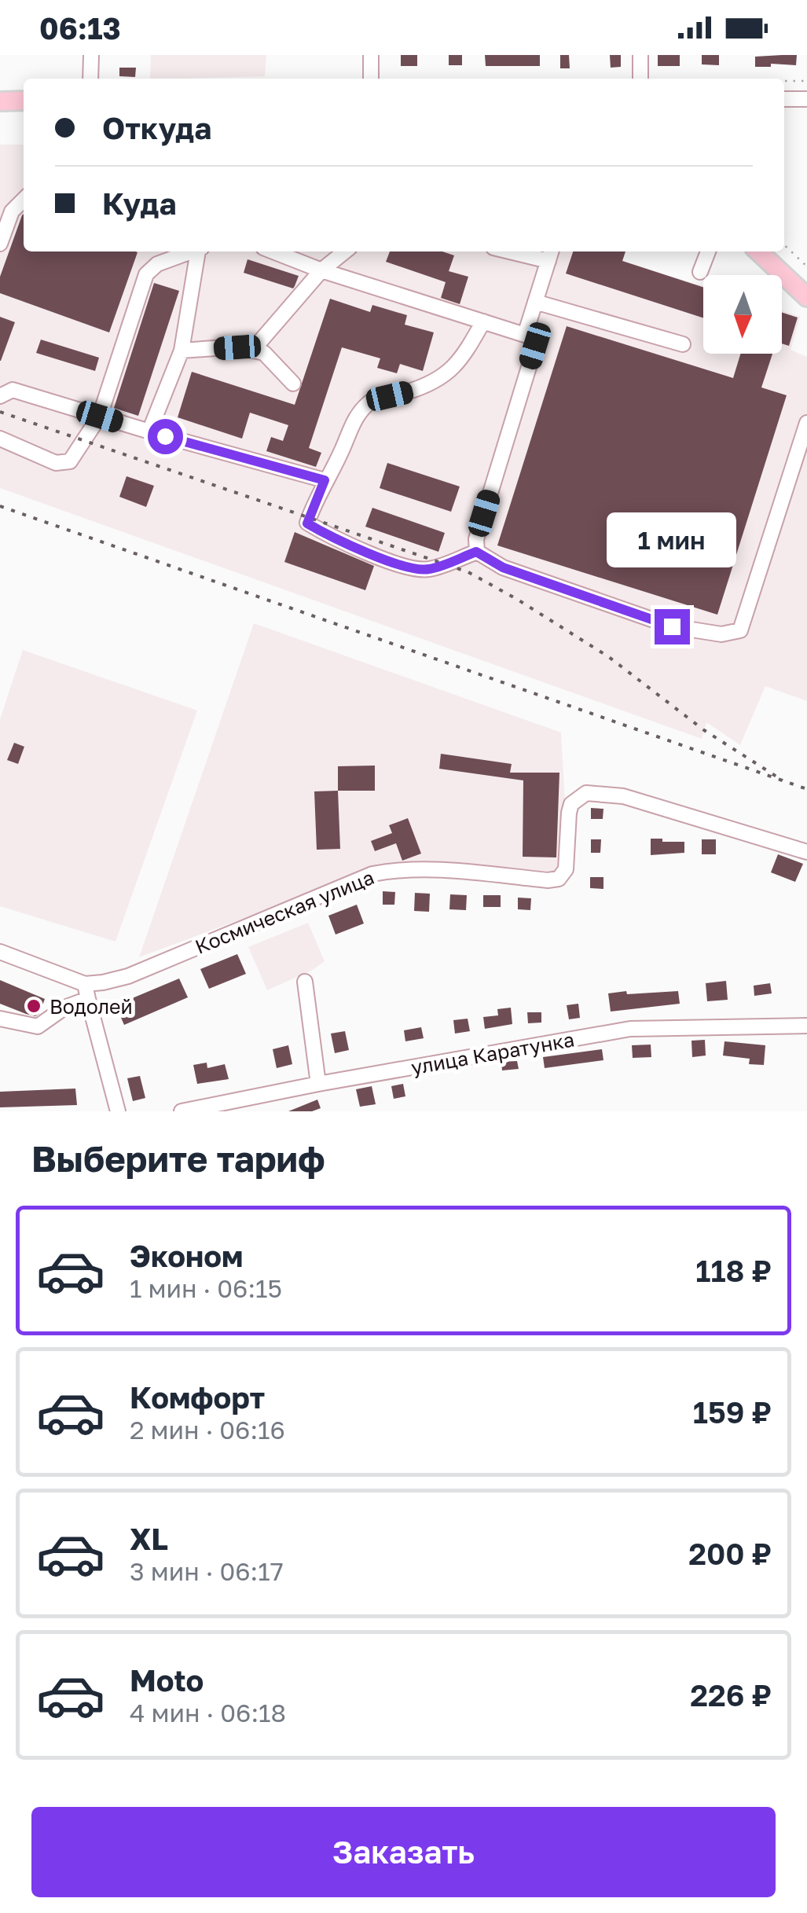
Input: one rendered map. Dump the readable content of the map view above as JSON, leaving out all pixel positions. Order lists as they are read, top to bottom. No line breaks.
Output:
{"streets":{"street":["Космическая улица","улица Каратунка"]},"places":["Водолей"],"north":"bottom","page":{"status":"06:13","banner":["Откуда","Куда"],"bubble":"1 мин","heading":"Выберите тариф","list":[{"name":"Эконом","note":"1 мин · 06:15","value":"118 ₽"},{"name":"Комфорт","note":"2 мин · 06:16","value":"159 ₽"},{"name":"XL","note":"3 мин · 06:17","value":"200 ₽"},{"name":"Moto","note":"4 мин · 06:18","value":"226 ₽"}],"buttons":"Заказать"}}
